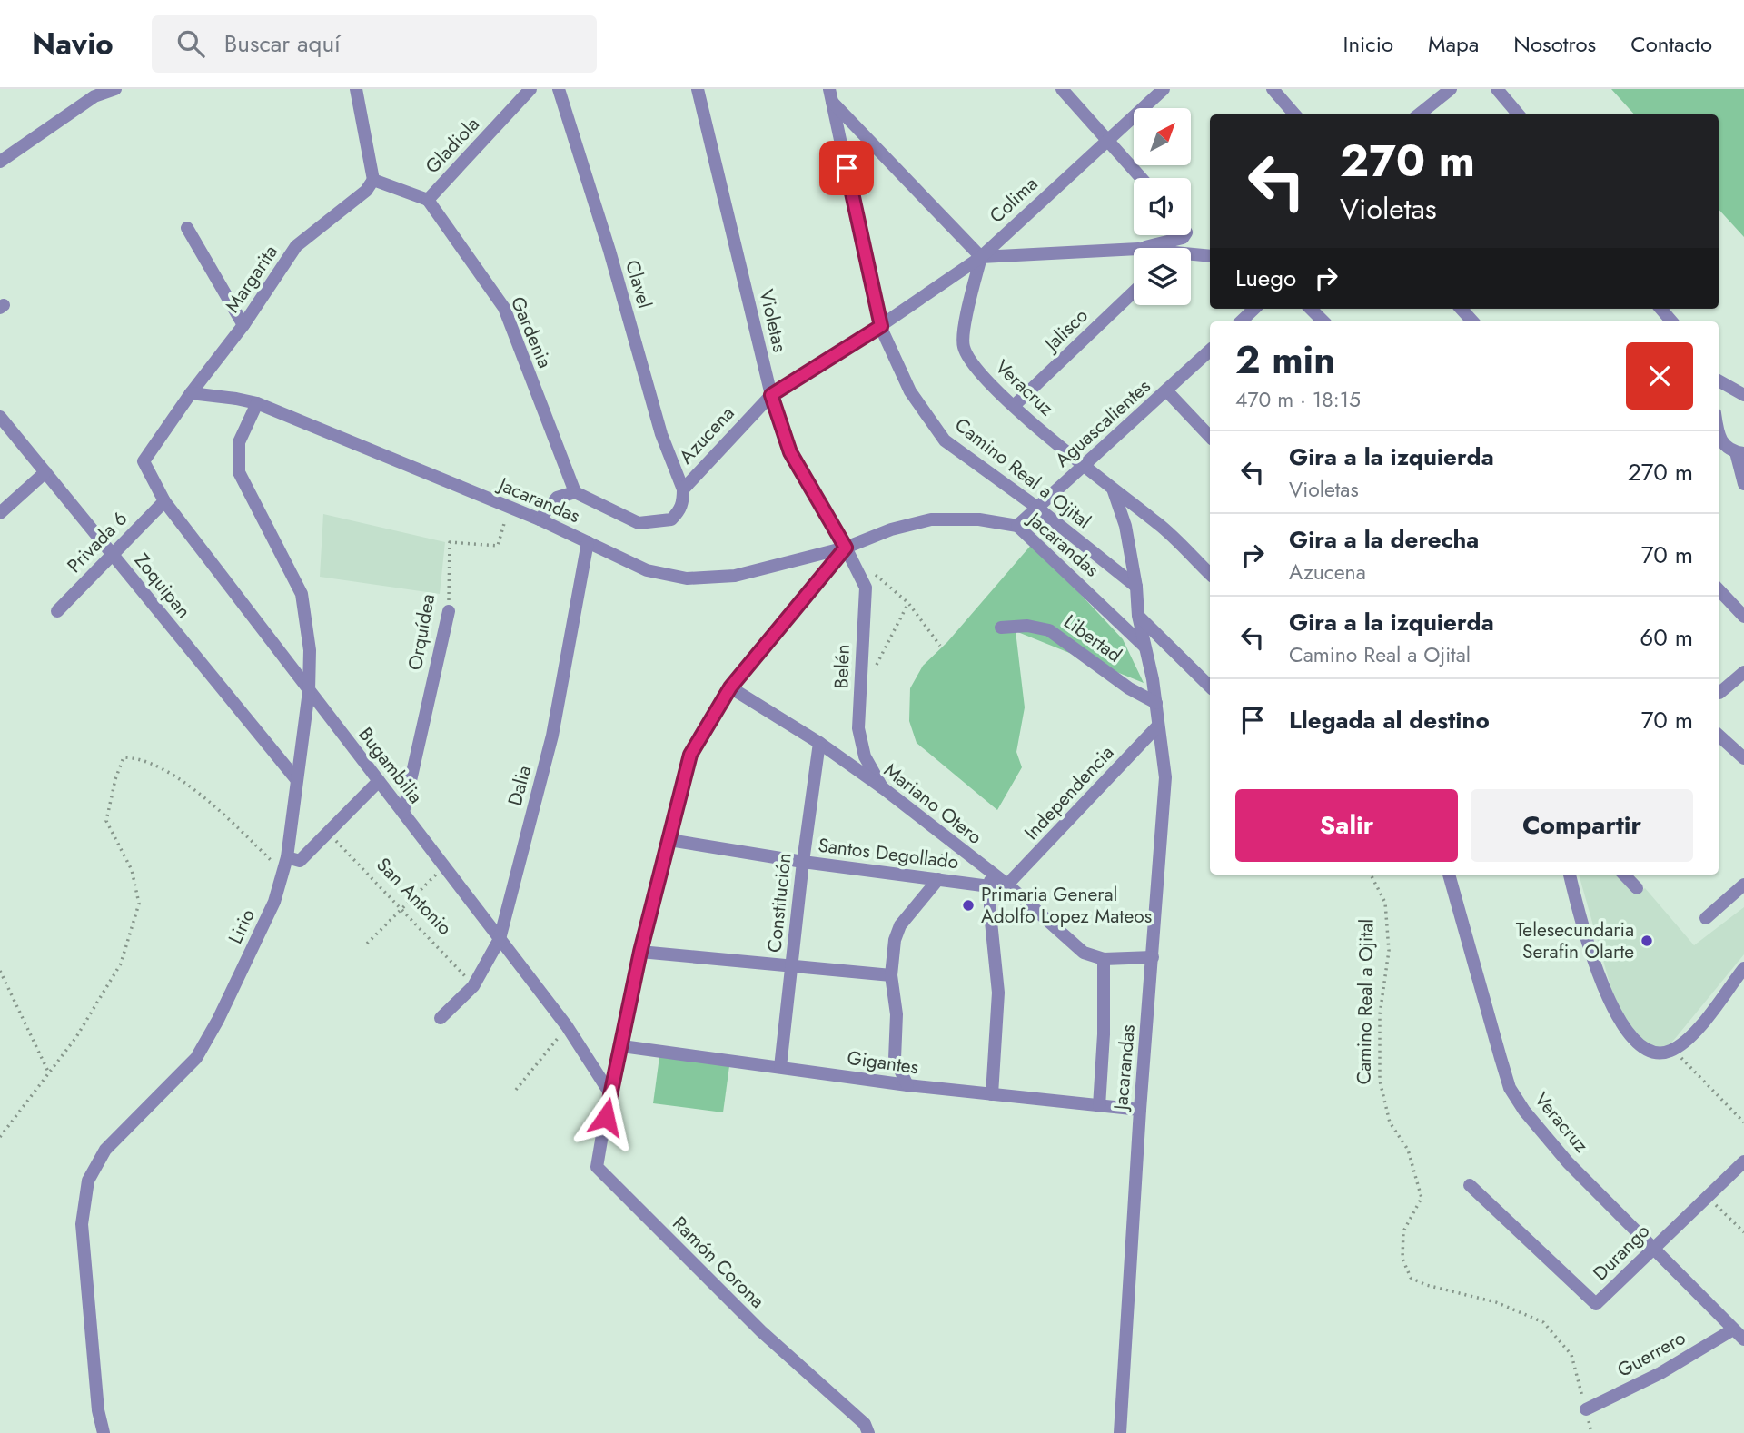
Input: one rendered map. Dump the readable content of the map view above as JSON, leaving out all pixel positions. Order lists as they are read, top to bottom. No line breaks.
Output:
{"streets":{"street":["Gladiola","Colima","Margarita","Clavel","Violetas","Jalisco","Gardenia","Veracruz","Aguascalientes","Azucena","Camino Real a Ojital","Jacarandas","Privada 6","Zoquipan","Orquídea","Libertad","Belén","Bugambilia","Dalia","Independencia","Mariano Otero","Santos Degollado","Constitución","Lirio","Gigantes","Durango","Ramón Corona","Guerrero"],"path":["San Antonio"]},"crossings":[["Gladiola","Gardenia"],["Colima","Veracruz"],["Colima","Azucena"],["Colima","Camino Real a Ojital"],["Margarita","Jacarandas"],["Margarita","Bugambilia"],["Clavel","Azucena"],["Violetas","Azucena"],["Violetas","Jacarandas"],["Violetas","Belén"],["Jalisco","Veracruz"],["Gardenia","Azucena"],["Veracruz","Aguascalientes"],["Veracruz","Durango"],["Veracruz","Guerrero"],["Aguascalientes","Camino Real a Ojital"],["Aguascalientes","Jacarandas"],["Azucena","Camino Real a Ojital"],["Camino Real a Ojital","Guerrero"],["Jacarandas","Orquídea"],["Jacarandas","Libertad"],["Jacarandas","Belén"],["Jacarandas","Dalia"],["Jacarandas","Independencia"],["Jacarandas","Mariano Otero"],["Jacarandas","Lirio"],["Jacarandas","Gigantes"],["Privada 6","Zoquipan"],["Privada 6","Bugambilia"],["Zoquipan","Lirio"],["Orquídea","Bugambilia"],["Belén","Mariano Otero"],["Bugambilia","Dalia"],["Bugambilia","Lirio"],["Bugambilia","Ramón Corona"],["Dalia","San Antonio"],["Independencia","Mariano Otero"],["Mariano Otero","Santos Degollado"],["Mariano Otero","Constitución"],["Santos Degollado","Constitución"],["Constitución","Gigantes"]],"places":["Primaria General Adolfo Lopez Mateos","Telesecundaria Serafin Olarte"],"north":"top right","page":{"header":"Navio","search":"Buscar aquí","nav":["Inicio","Mapa","Nosotros","Contacto"],"turn":["270 m","Violetas"],"then":"Luego","heading":["2 min","470 m · 18:15"],"list":[{"name":"Gira a la izquierda","note":"Violetas","value":"270 m"},{"name":"Gira a la derecha","note":"Azucena","value":"70 m"},{"name":"Gira a la izquierda","note":"Camino Real a Ojital","value":"60 m"},{"name":"Llegada al destino","value":"70 m"}],"buttons":["Salir","Compartir"]}}
